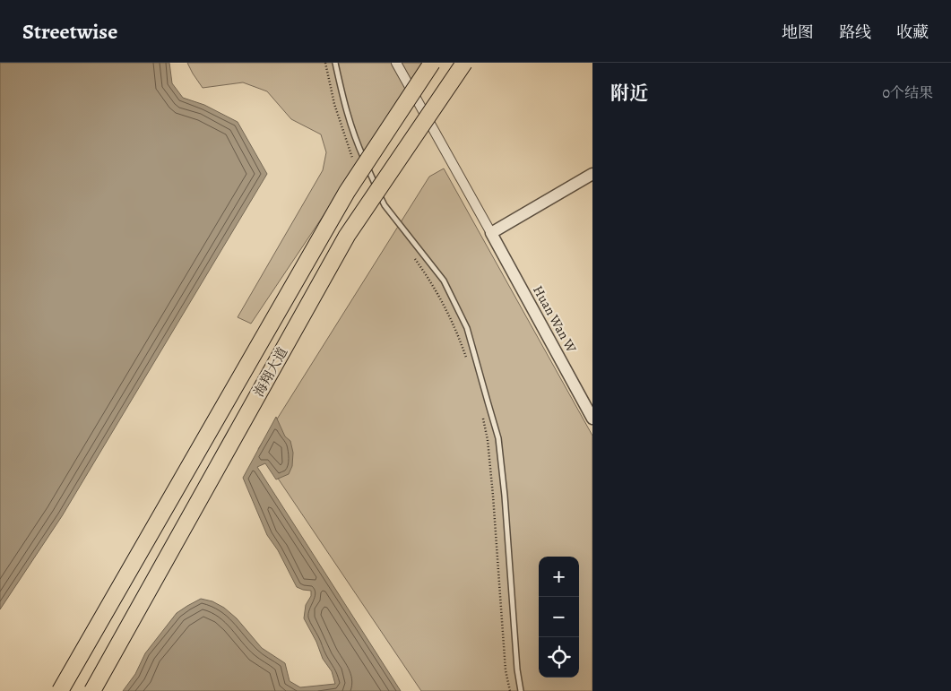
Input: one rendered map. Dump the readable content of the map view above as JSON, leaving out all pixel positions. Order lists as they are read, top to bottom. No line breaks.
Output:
{"streets":{"highway":["海翔大道"],"street":["Huan Wan W"]},"page":{"header":"Streetwise","nav":["地图","路线","收藏"],"heading":["附近","0个结果"],"map_buttons":["+","−"]}}
